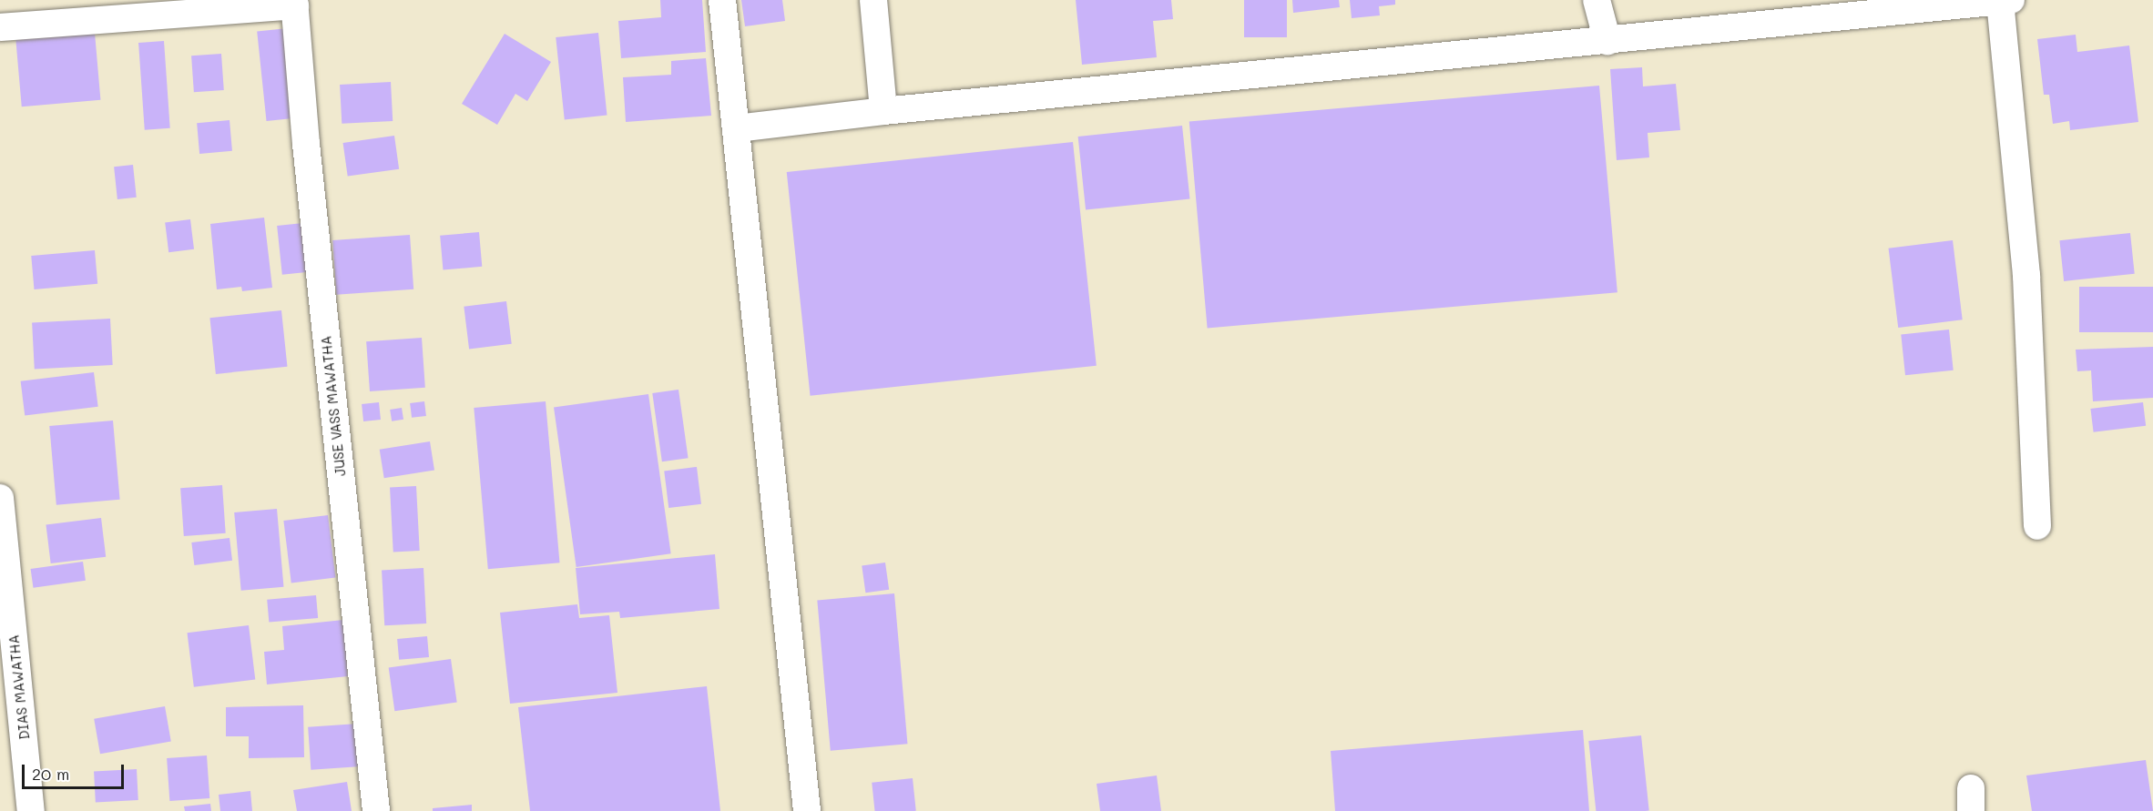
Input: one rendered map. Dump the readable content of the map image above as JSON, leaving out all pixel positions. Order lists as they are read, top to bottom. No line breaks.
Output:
{"streets":{"street":["JUSE VASS MAWATHA","DIAS MAWATHA"]},"scale_bar":"20 m"}
